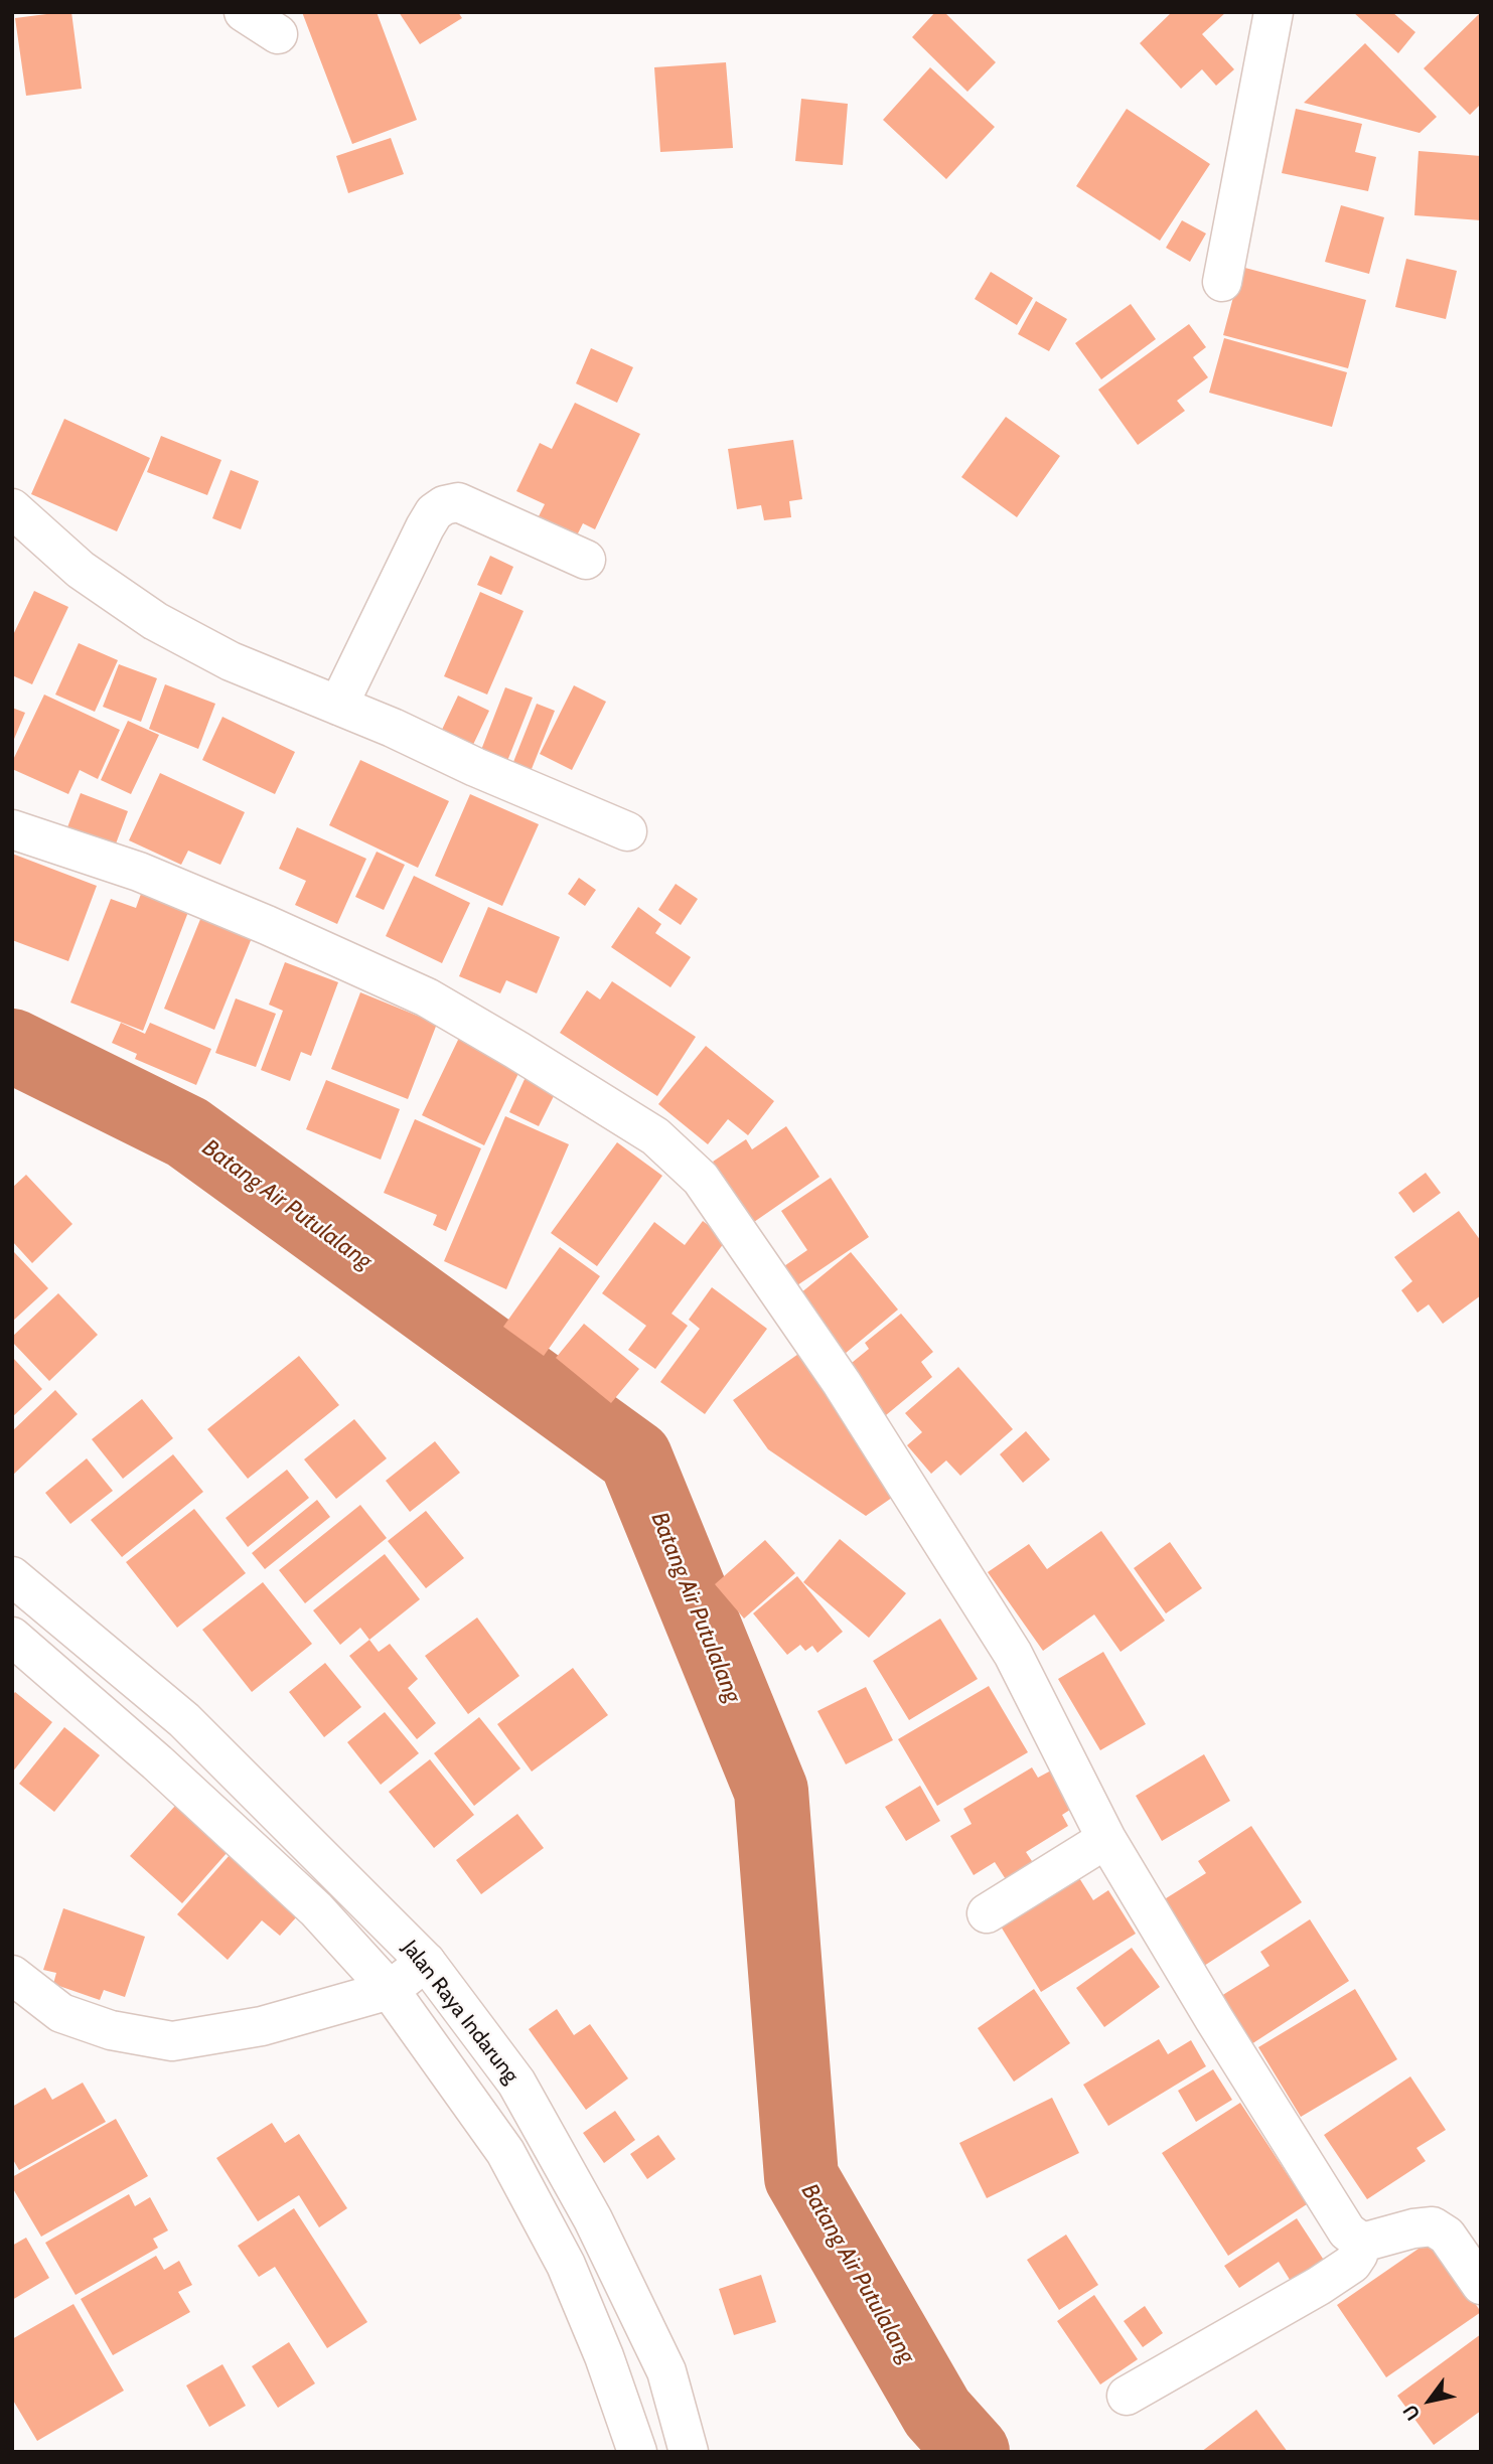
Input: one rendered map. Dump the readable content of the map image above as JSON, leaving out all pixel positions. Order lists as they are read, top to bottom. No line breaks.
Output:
{"streets":{"main road":["Jalan Raya Indarung"]},"water":["Batang Air Putulalang"],"north":"bottom left"}
